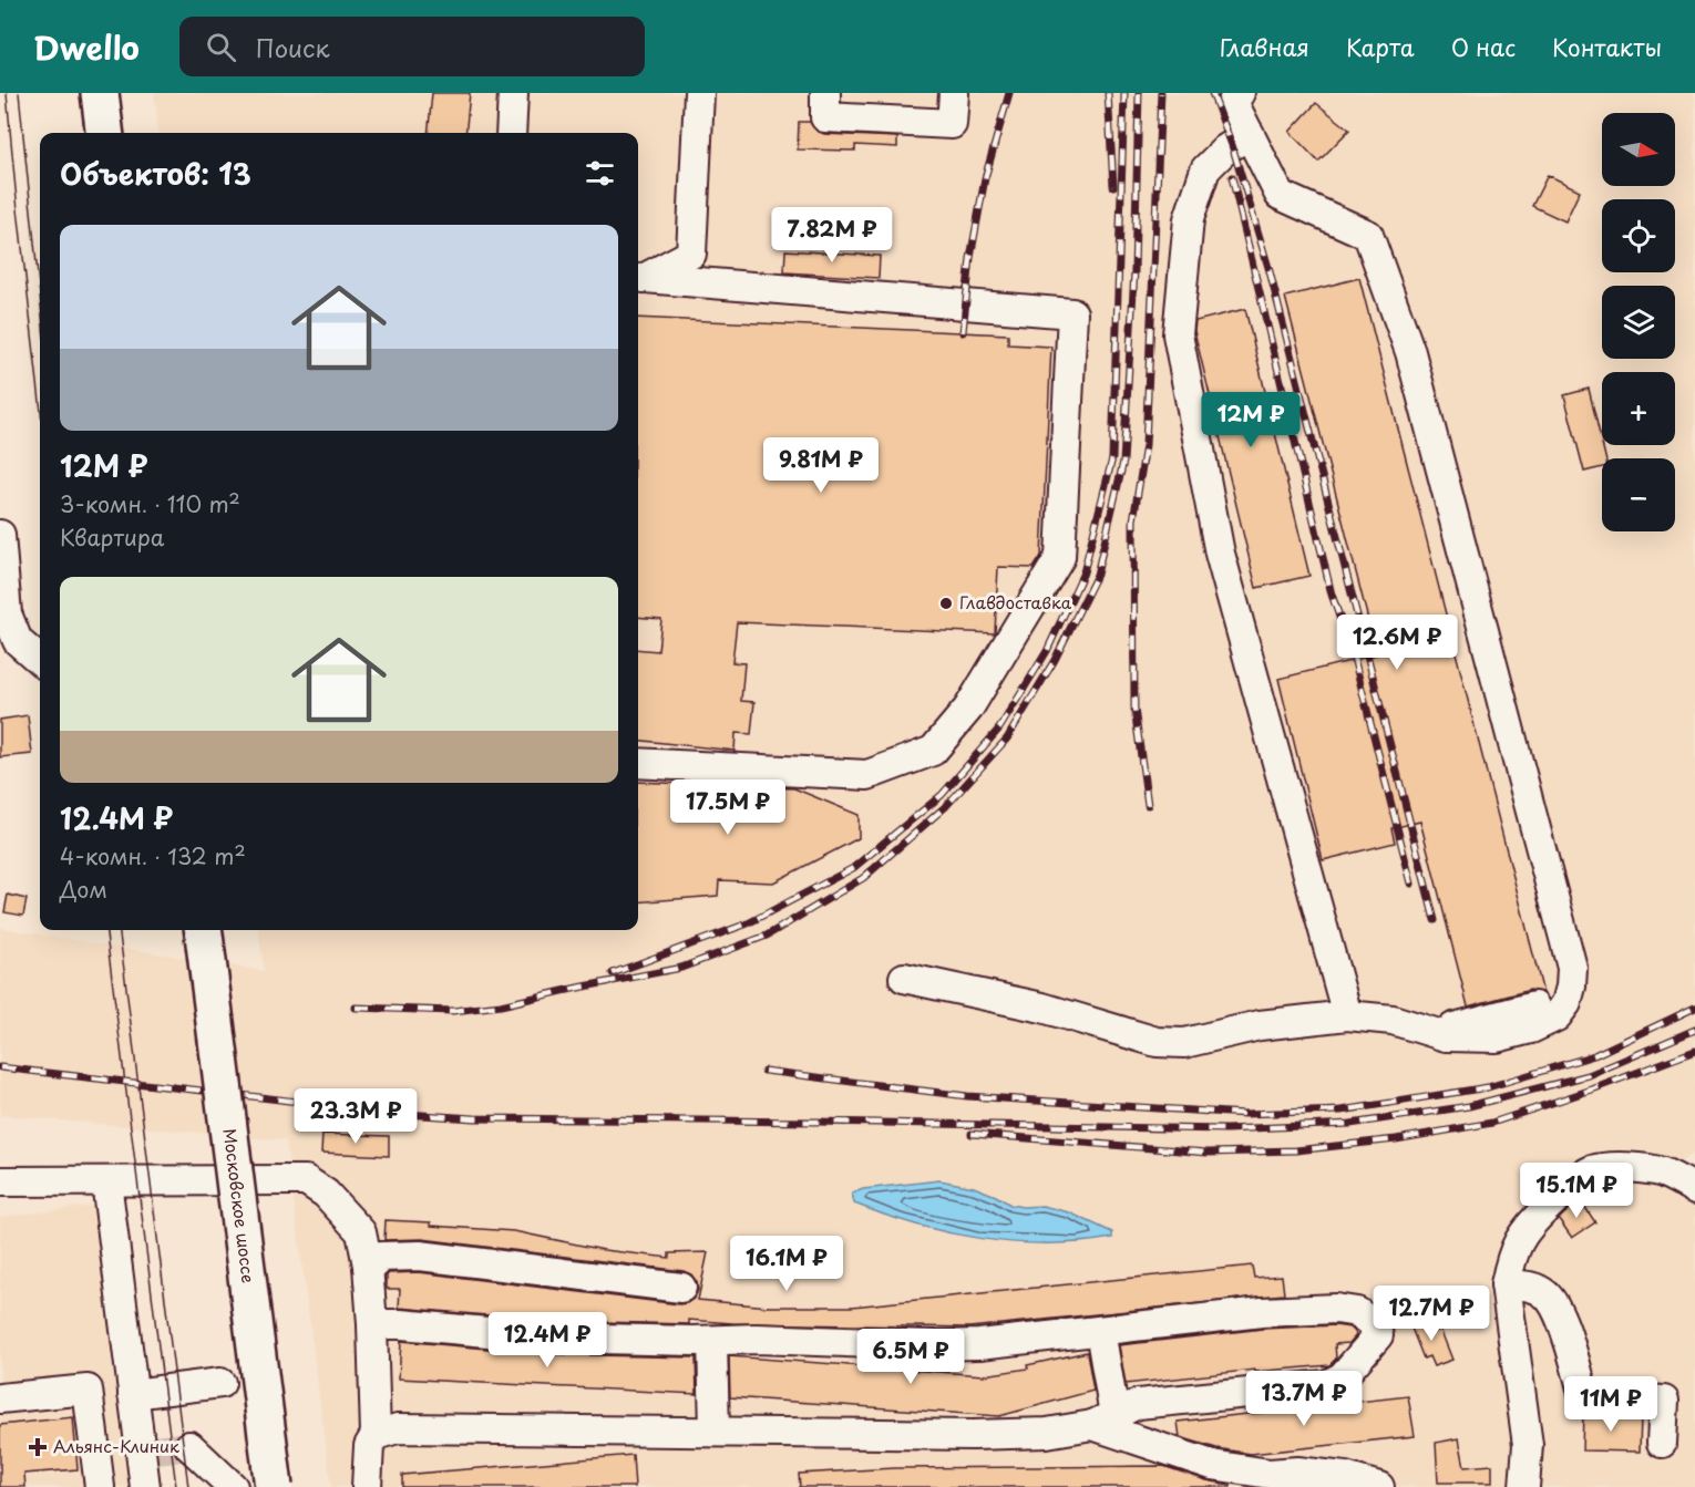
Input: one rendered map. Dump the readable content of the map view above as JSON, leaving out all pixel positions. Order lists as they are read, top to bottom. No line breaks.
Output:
{"streets":{"main road":["Московское шоссе"]},"places":{"other":["Главдоставка"],"health":["Альянс-Клиник"]},"north":"right","page":{"header":"Dwello","search":"Поиск","nav":["Главная","Карта","О нас","Контакты"],"map_buttons":["+","−"],"heading":"Объектов: 13","price":["7.82M ₽","12M ₽","9.81M ₽","12.6M ₽","17.5M ₽","23.3M ₽","15.1M ₽","16.1M ₽","12.7M ₽","12.4M ₽","6.5M ₽","13.7M ₽","11M ₽"],"list":[{"name":"12M ₽","note":"3-комн. · 110 m² · Квартира"},{"name":"12.4M ₽","note":"4-комн. · 132 m² · Дом"}]}}
